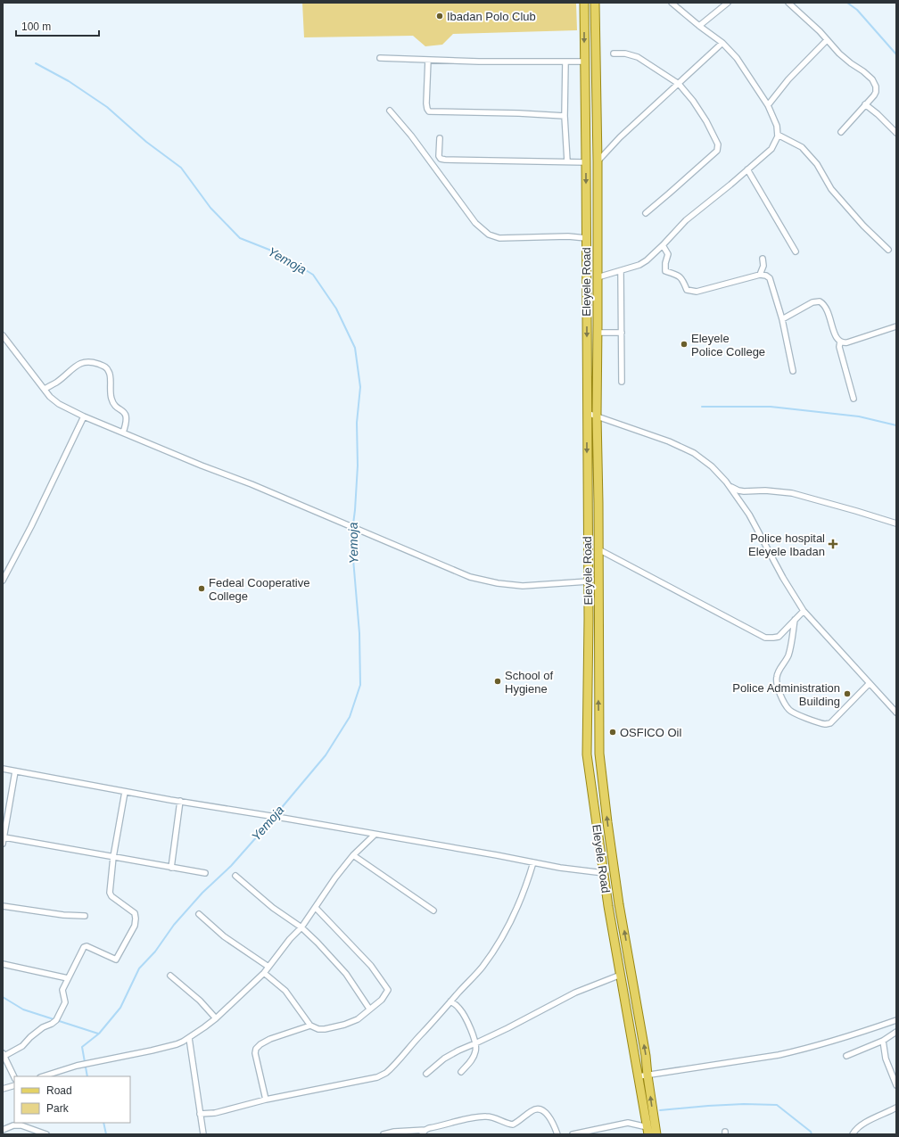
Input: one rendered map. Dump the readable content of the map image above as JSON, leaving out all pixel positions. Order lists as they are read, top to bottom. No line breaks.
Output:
{"streets":{"main road":["Eleyele Road"]},"water":["Yemoja"],"places":{"other":["Ibadan Polo Club","Eleyele Police College","Fedeal Cooperative College","School of Hygiene","Police Administration Building","OSFICO Oil"],"health":["Police hospital Eleyele Ibadan"]},"legend":["Road","Park"],"scale_bar":"100 m"}
